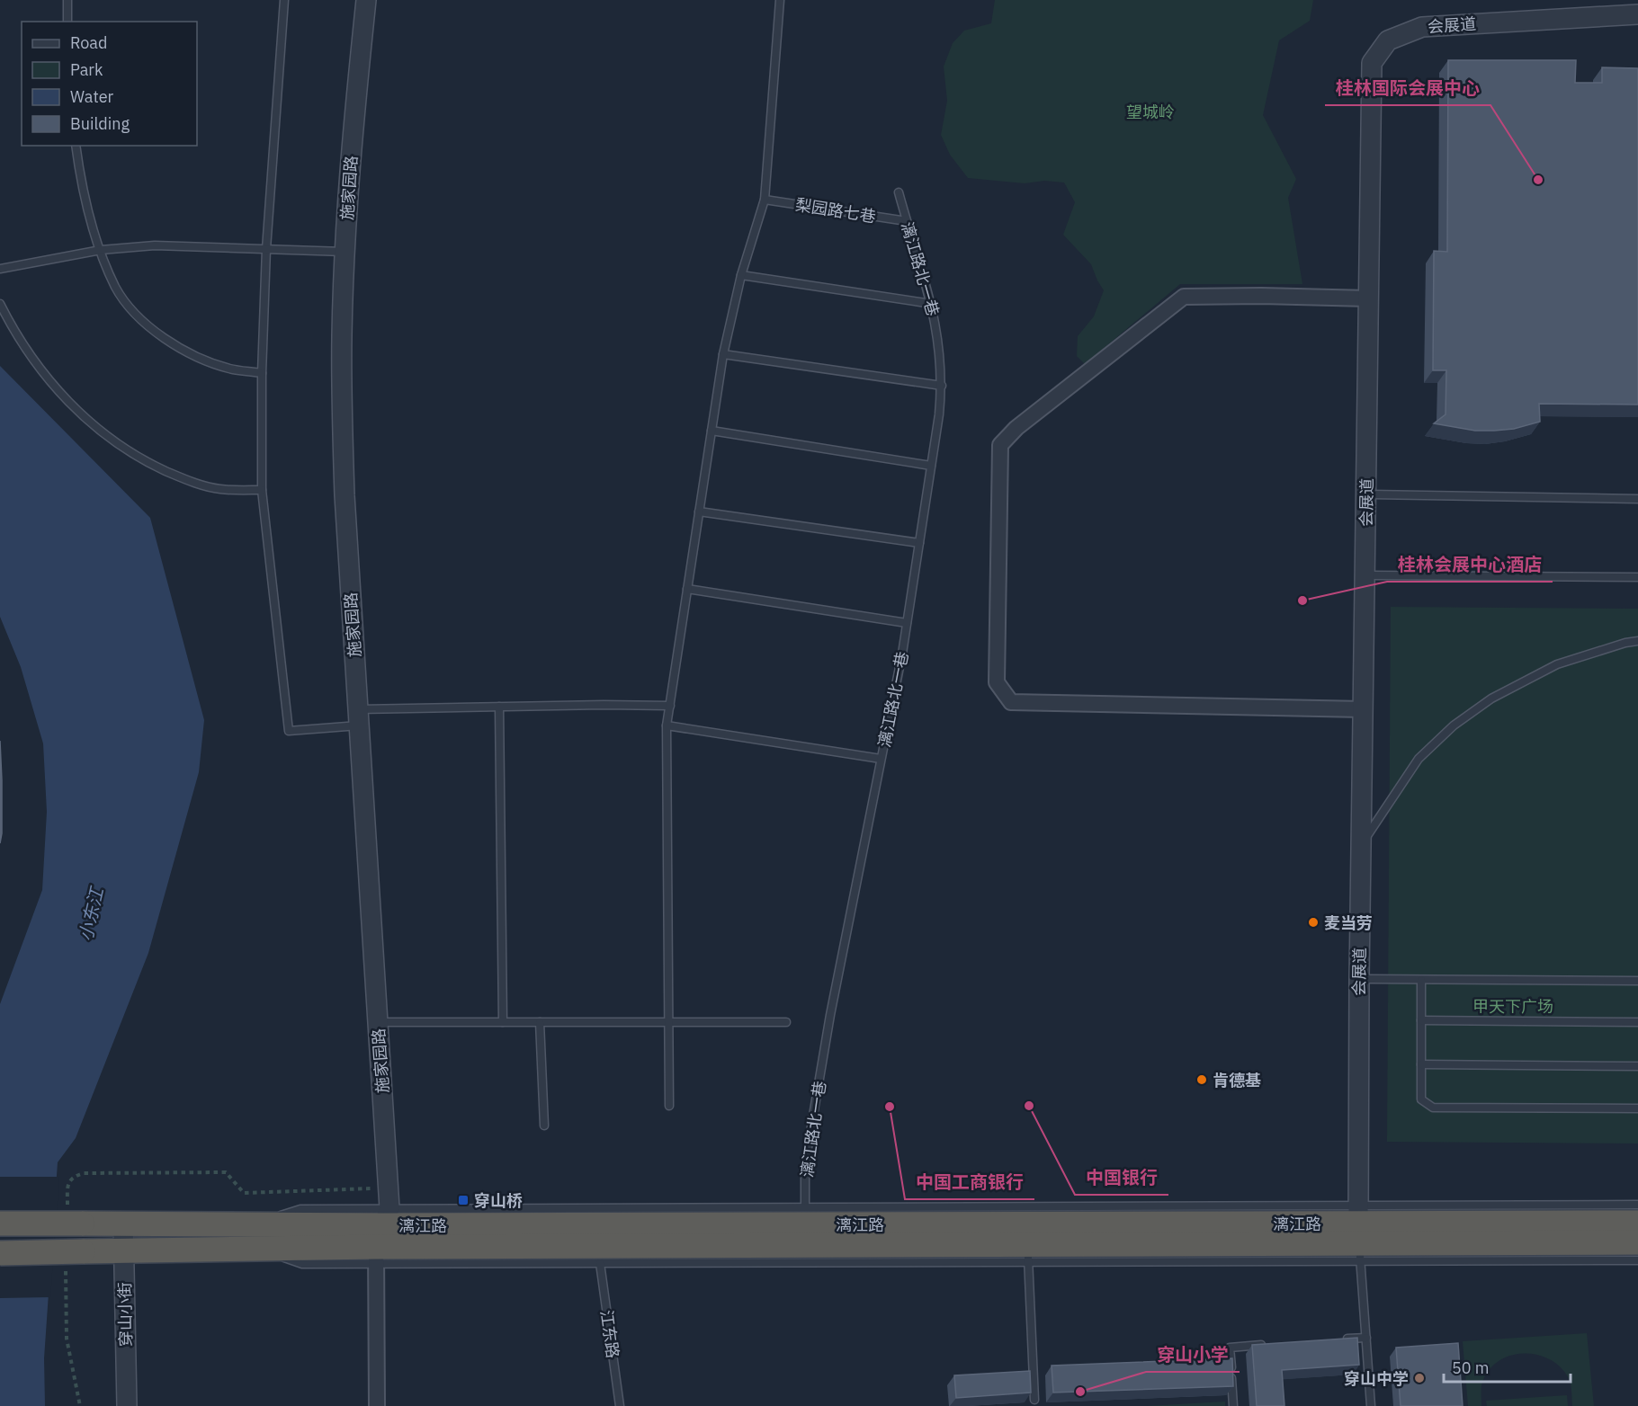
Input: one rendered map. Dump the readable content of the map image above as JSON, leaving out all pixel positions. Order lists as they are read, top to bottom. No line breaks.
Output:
{"streets":{"highway":["漓江路"],"street":["会展道","施家园路","穿山小街"],"lane":["梨园路七巷","漓江路北一巷","江东路"]},"crossings":[["会展道","漓江路"],["施家园路","漓江路"],["梨园路七巷","漓江路北一巷"],["漓江路","穿山小街"]],"water":["小东江"],"parks":["望城岭","甲天下广场"],"places":{"other":["桂林国际会展中心","桂林会展中心酒店","麦当劳","肯德基","中国银行","中国工商银行","穿山中学","穿山小学"],"transit":["穿山桥"]},"legend":["Road","Park","Water","Building"],"scale_bar":"50 m"}
